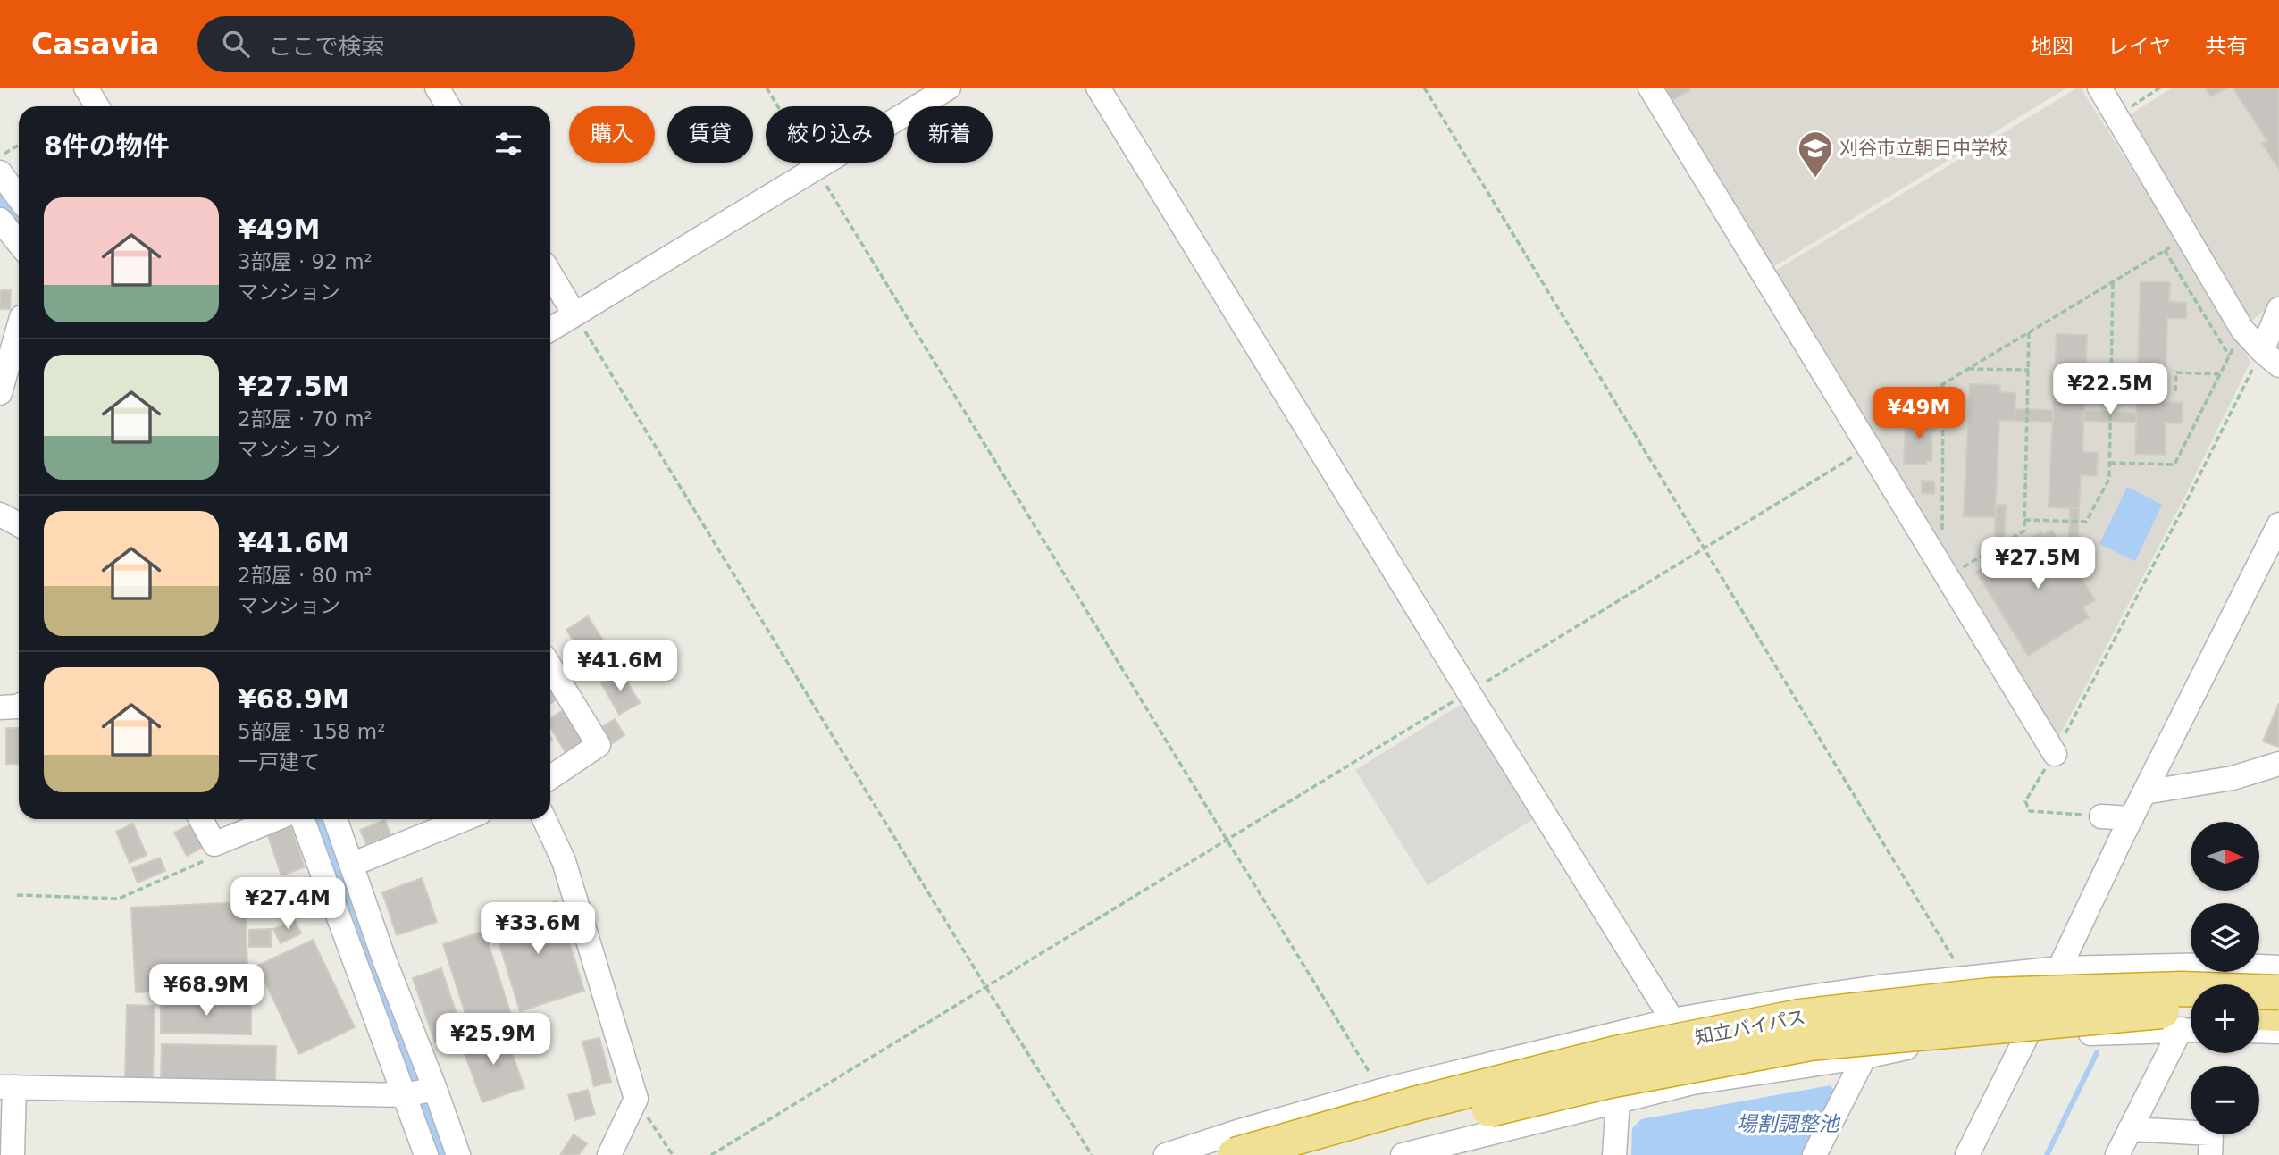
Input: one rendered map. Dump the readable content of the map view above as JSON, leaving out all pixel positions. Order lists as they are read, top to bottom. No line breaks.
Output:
{"streets":{"highway":["知立バイパス"]},"water":["場割調整池"],"places":{"school or university":["刈谷市立朝日中学校"]},"north":"right","page":{"header":"Casavia","search":"ここで検索","nav":["地図","レイヤ","共有"],"chip":["購入","賃貸","絞り込み","新着"],"heading":"8件の物件","list":[{"name":"¥49M","note":"3部屋 · 92 m² · マンション"},{"name":"¥27.5M","note":"2部屋 · 70 m² · マンション"},{"name":"¥41.6M","note":"2部屋 · 80 m² · マンション"},{"name":"¥68.9M","note":"5部屋 · 158 m² · 一戸建て"}],"price":["¥22.5M","¥49M","¥27.5M","¥41.6M","¥27.4M","¥33.6M","¥68.9M","¥25.9M"],"map_buttons":["+","−"]}}
